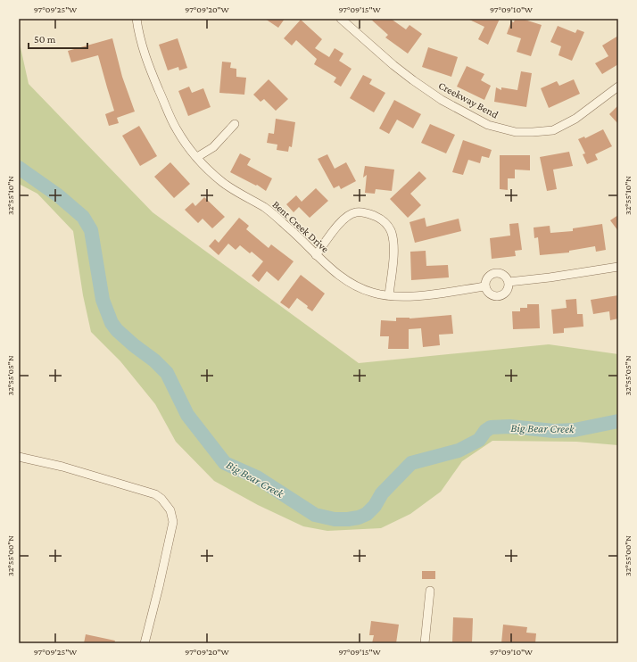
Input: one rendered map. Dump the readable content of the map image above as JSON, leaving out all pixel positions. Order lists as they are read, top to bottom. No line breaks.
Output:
{"streets":{"street":["Creekway Bend","Bent Creek Drive"]},"water":["Big Bear Creek"],"scale_bar":"50 m","coordinates":["97°09'25\"W","97°09'20\"W","97°09'15\"W","97°09'10\"W","32°55'10\"N","32°55'05\"N","32°55'00\"N"]}
